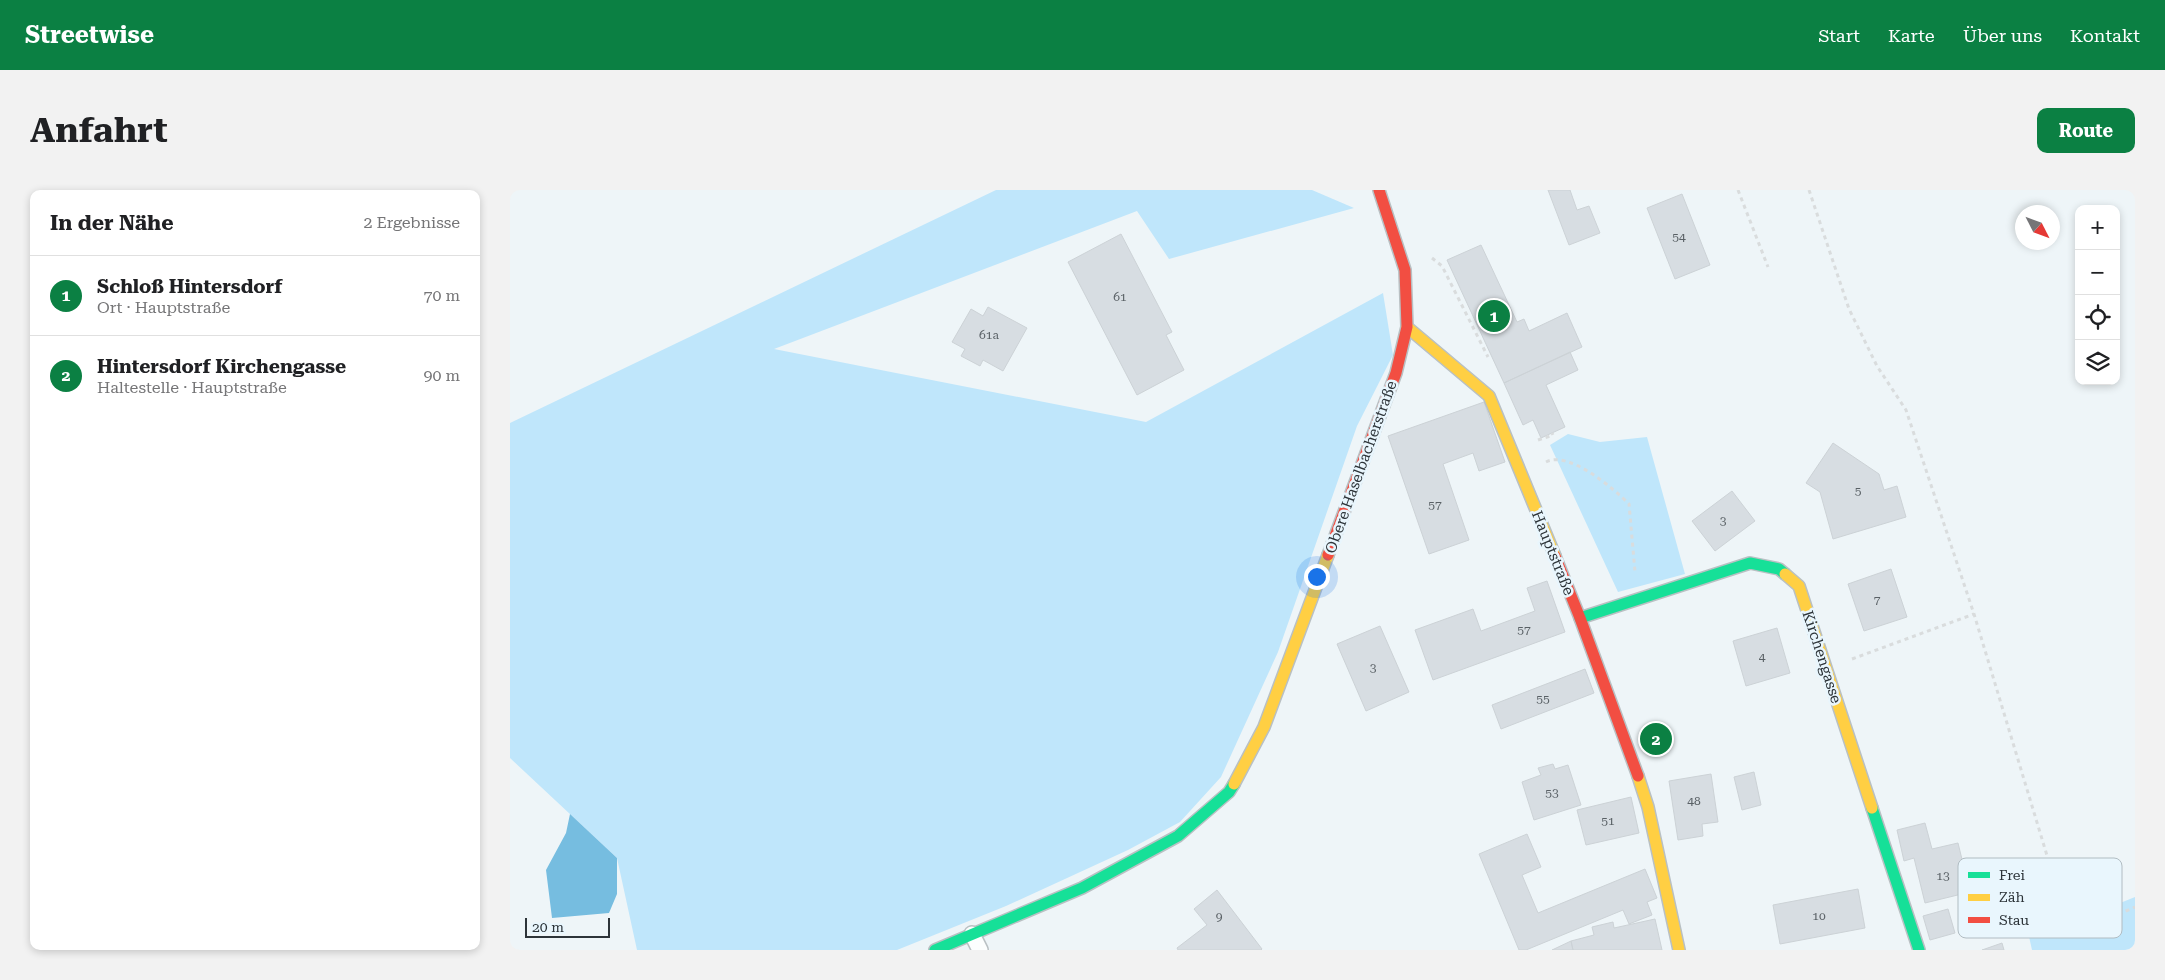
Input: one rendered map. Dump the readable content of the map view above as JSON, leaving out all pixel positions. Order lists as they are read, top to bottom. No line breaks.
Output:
{"streets":{"street":["Obere Haselbacherstraße","Hauptstraße","Kirchengasse"]},"crossings":[["Obere Haselbacherstraße","Hauptstraße"],["Hauptstraße","Kirchengasse"]],"house_numbers":["54","61","61a","5","57","3","7","57","4","3","55","53","48","51","13","10","9"],"legend":["Frei","Zäh","Stau"],"scale_bar":"20 m","north":"bottom right","page":{"header":"Streetwise","nav":["Start","Karte","Über uns","Kontakt"],"buttons":"Route","title":"Anfahrt","heading":["In der Nähe","2 Ergebnisse"],"map_buttons":["+","−"],"list":[{"mark":"1","name":"Schloß Hintersdorf","note":"Ort · Hauptstraße","value":"70 m"},{"mark":"2","name":"Hintersdorf Kirchengasse","note":"Haltestelle · Hauptstraße","value":"90 m"}],"pins":["1","2"],"scale":"20 m"}}
